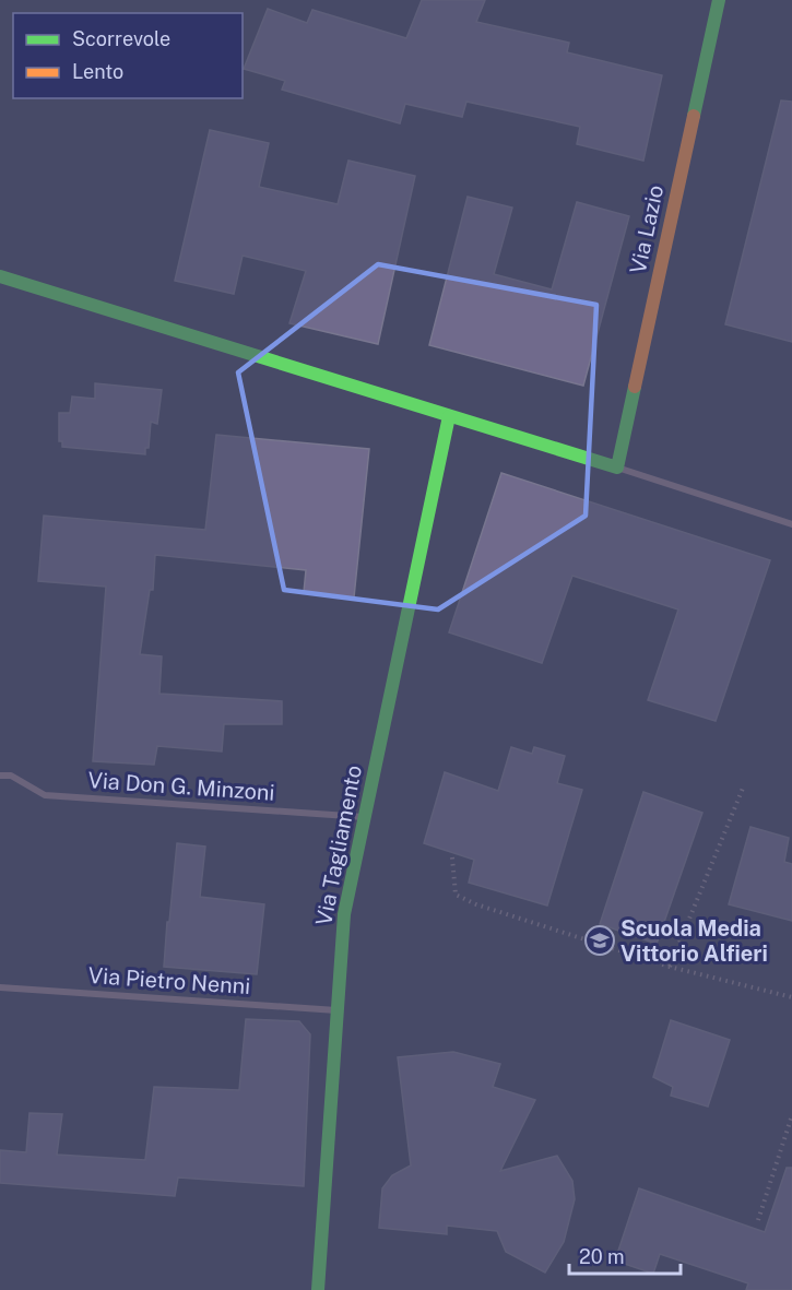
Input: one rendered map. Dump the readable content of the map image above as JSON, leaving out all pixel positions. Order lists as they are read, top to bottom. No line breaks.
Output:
{"streets":{"main road":["Via Lazio","Via Tagliamento"],"street":["Via Don G. Minzoni","Via Pietro Nenni"]},"crossings":[["Via Don G. Minzoni","Via Tagliamento"],["Via Tagliamento","Via Pietro Nenni"]],"places":{"school or university":["Scuola Media Vittorio Alfieri"]},"legend":["Scorrevole","Lento"],"scale_bar":"20 m"}
